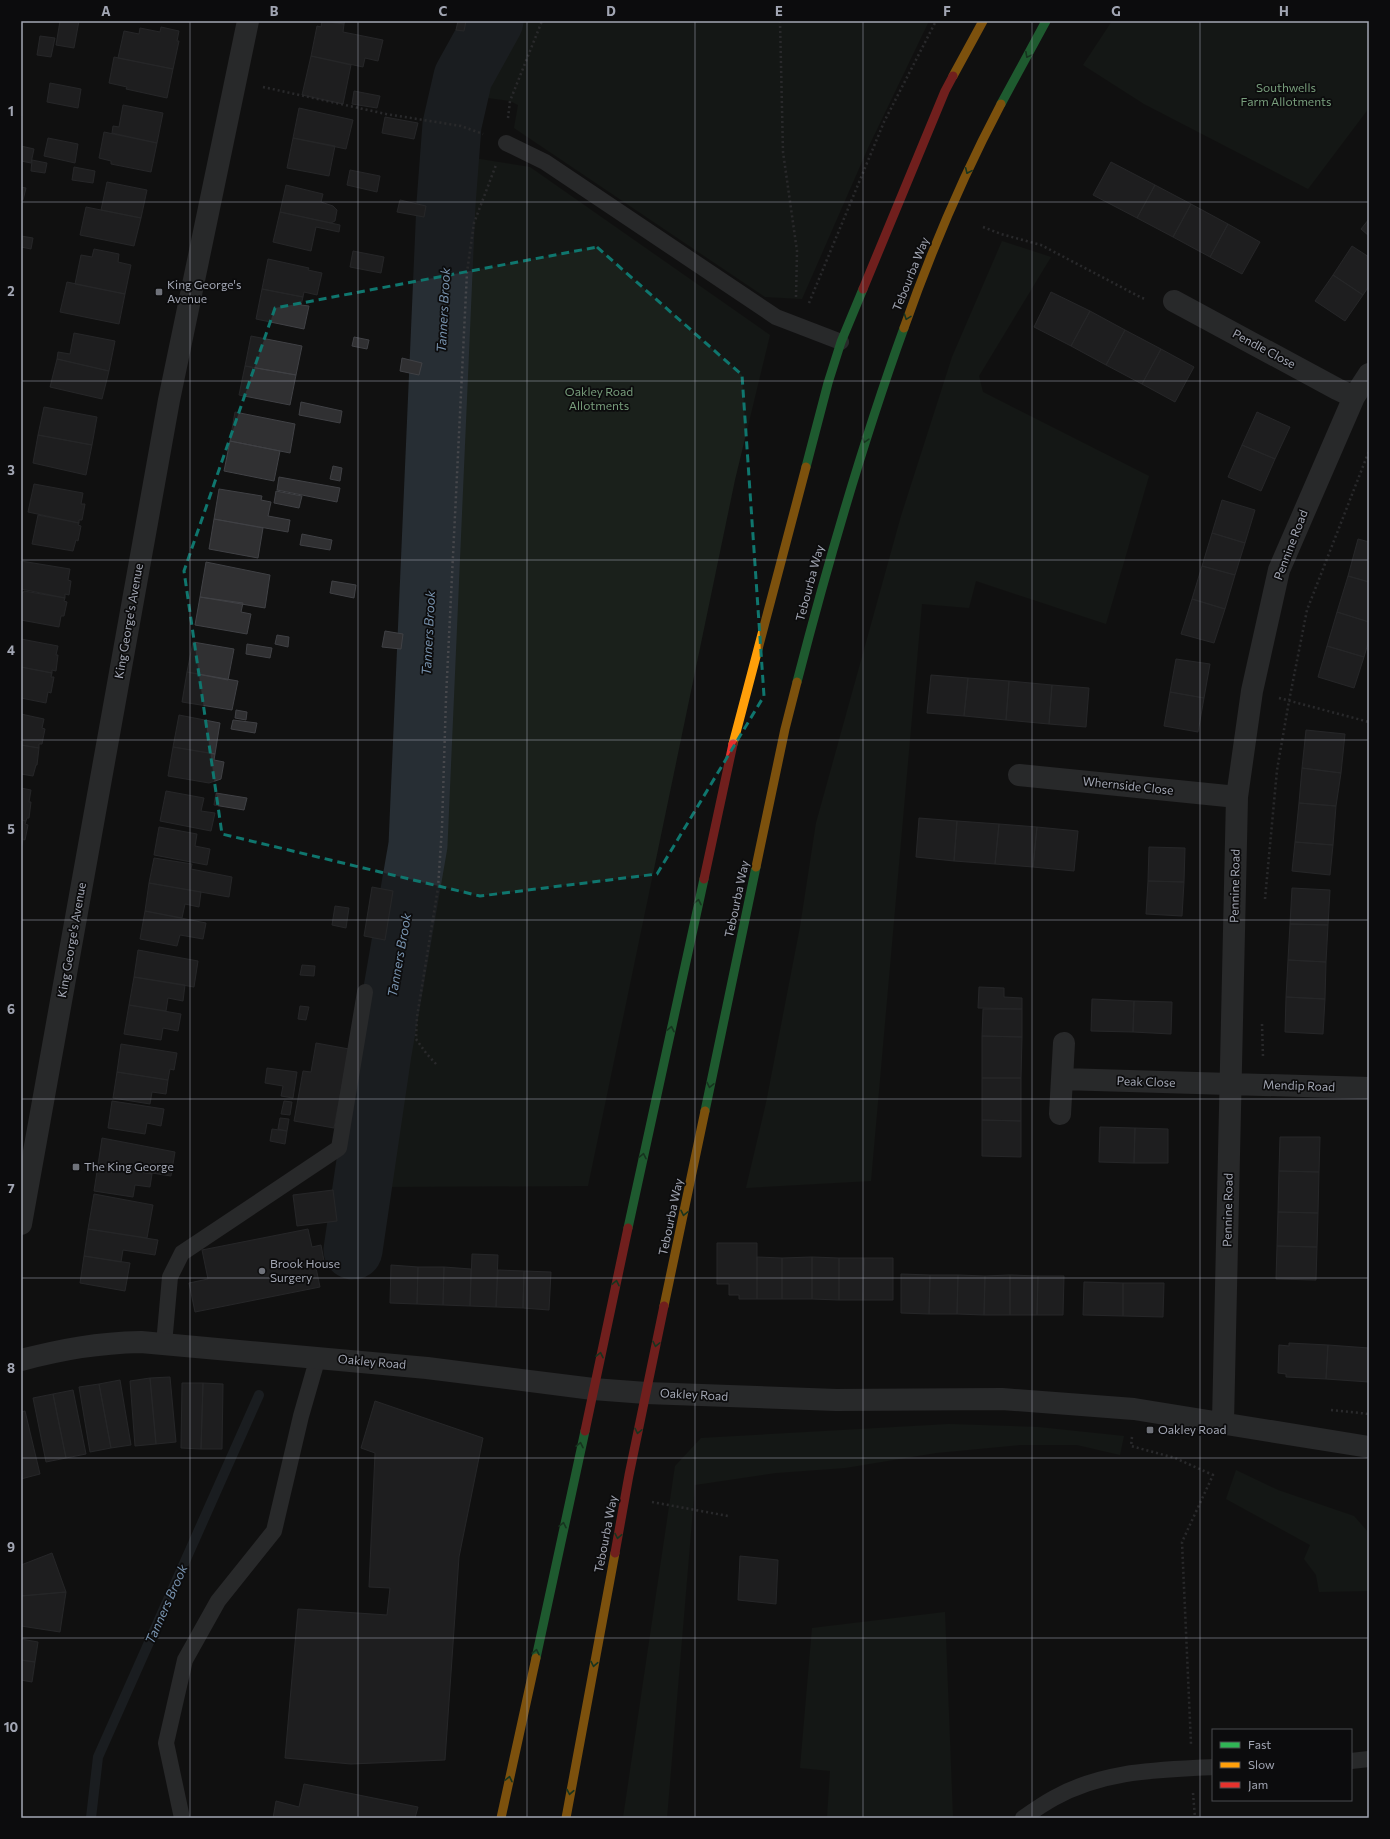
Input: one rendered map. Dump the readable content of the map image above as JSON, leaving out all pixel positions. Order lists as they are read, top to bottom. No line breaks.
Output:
{"streets":{"main road":["Tebourba Way"],"street":["Pendle Close","Pennine Road","King George's Avenue","Whernside Close","Peak Close","Mendip Road","Oakley Road"]},"crossings":[["Tebourba Way","Oakley Road"],["Pendle Close","Pennine Road"],["Pennine Road","Whernside Close"],["Pennine Road","Peak Close"],["Pennine Road","Mendip Road"],["Pennine Road","Oakley Road"],["Peak Close","Mendip Road"]],"water":["Tanners Brook"],"parks":["Southwells Farm Allotments","Oakley Road Allotments"],"places":{"transit":["King George's Avenue","The King George","Oakley Road"],"other":["Brook House Surgery"]},"legend":["Fast","Slow","Jam"],"grid":{"columns":["A","B","C","D","E","F","G","H"],"rows":["1","2","3","4","5","6","7","8","9","10"]}}
